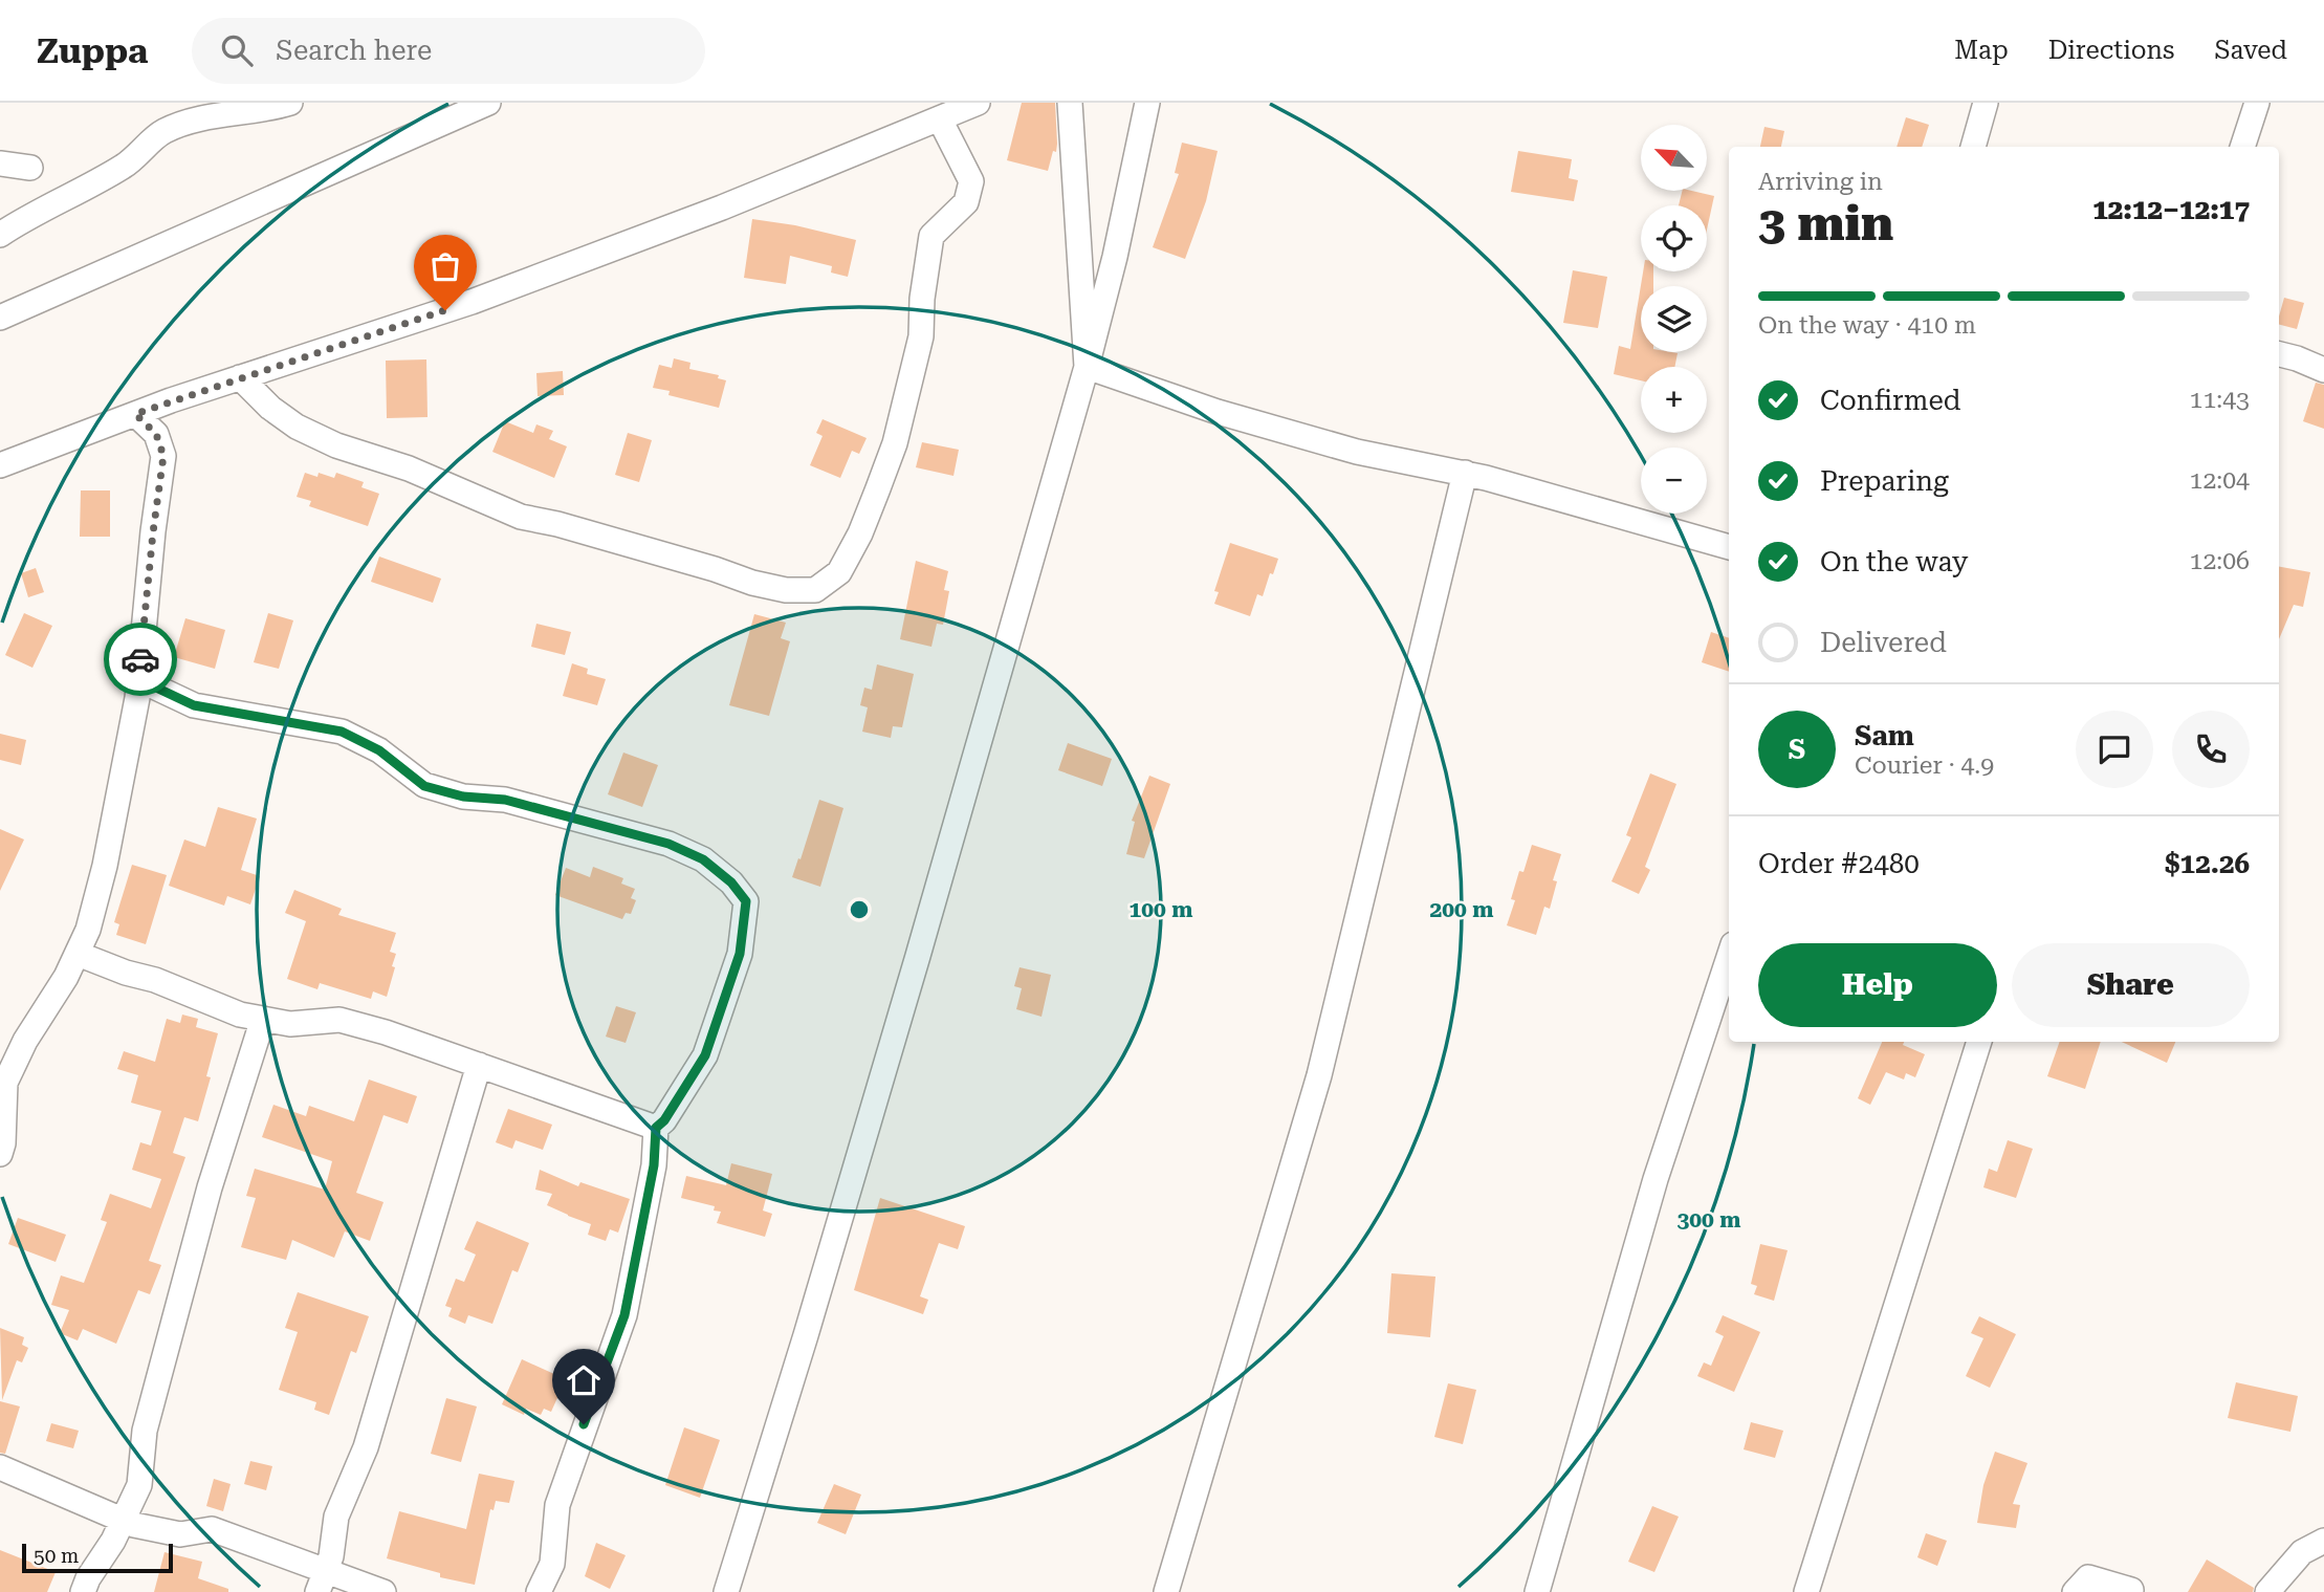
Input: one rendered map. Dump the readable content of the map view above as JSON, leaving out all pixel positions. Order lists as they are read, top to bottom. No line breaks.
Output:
{"scale_bar":"50 m","north":"top left","page":{"header":"Zuppa","search":"Search here","nav":["Map","Directions","Saved"],"map_buttons":["+","−"],"heading":["3 min","Arriving in","12:12–12:17"],"panel":["Sam","Courier · 4.9","Order #2480","$12.26"],"bar":"On the way · 410 m","list":[["Confirmed","11:43"],["Preparing","12:04"],["On the way","12:06"],"Delivered"],"round":"S","buttons":["Help","Share"],"scale":"50 m"},"rings":["100 m","200 m","300 m"]}
